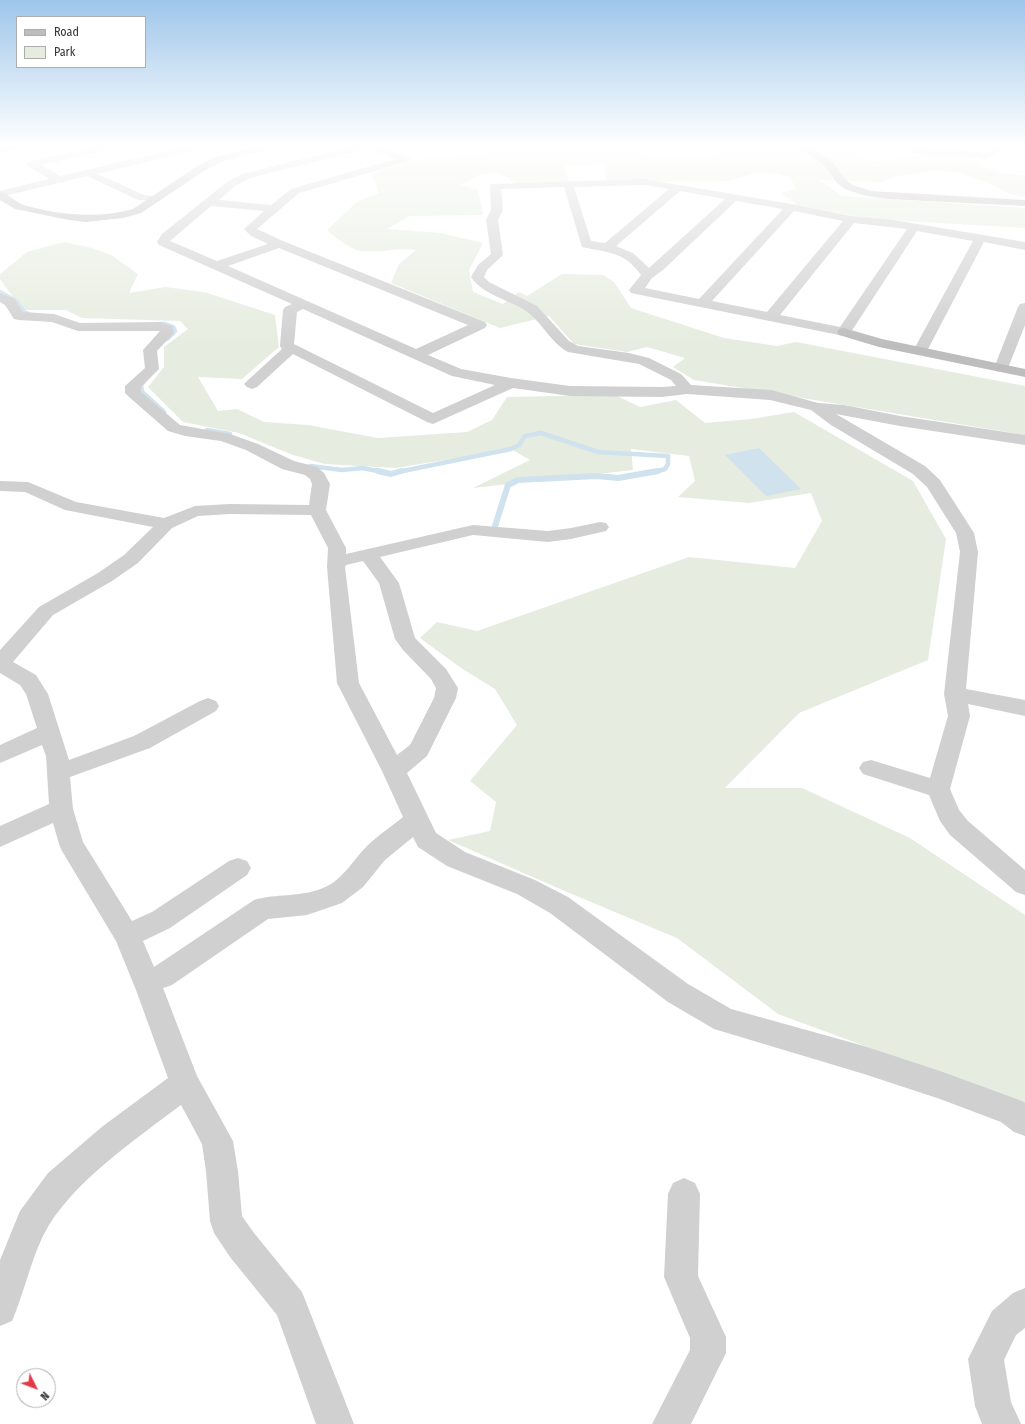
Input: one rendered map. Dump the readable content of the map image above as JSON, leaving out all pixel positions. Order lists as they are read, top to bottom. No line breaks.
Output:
{"legend":["Road","Park"],"north":"bottom right"}
